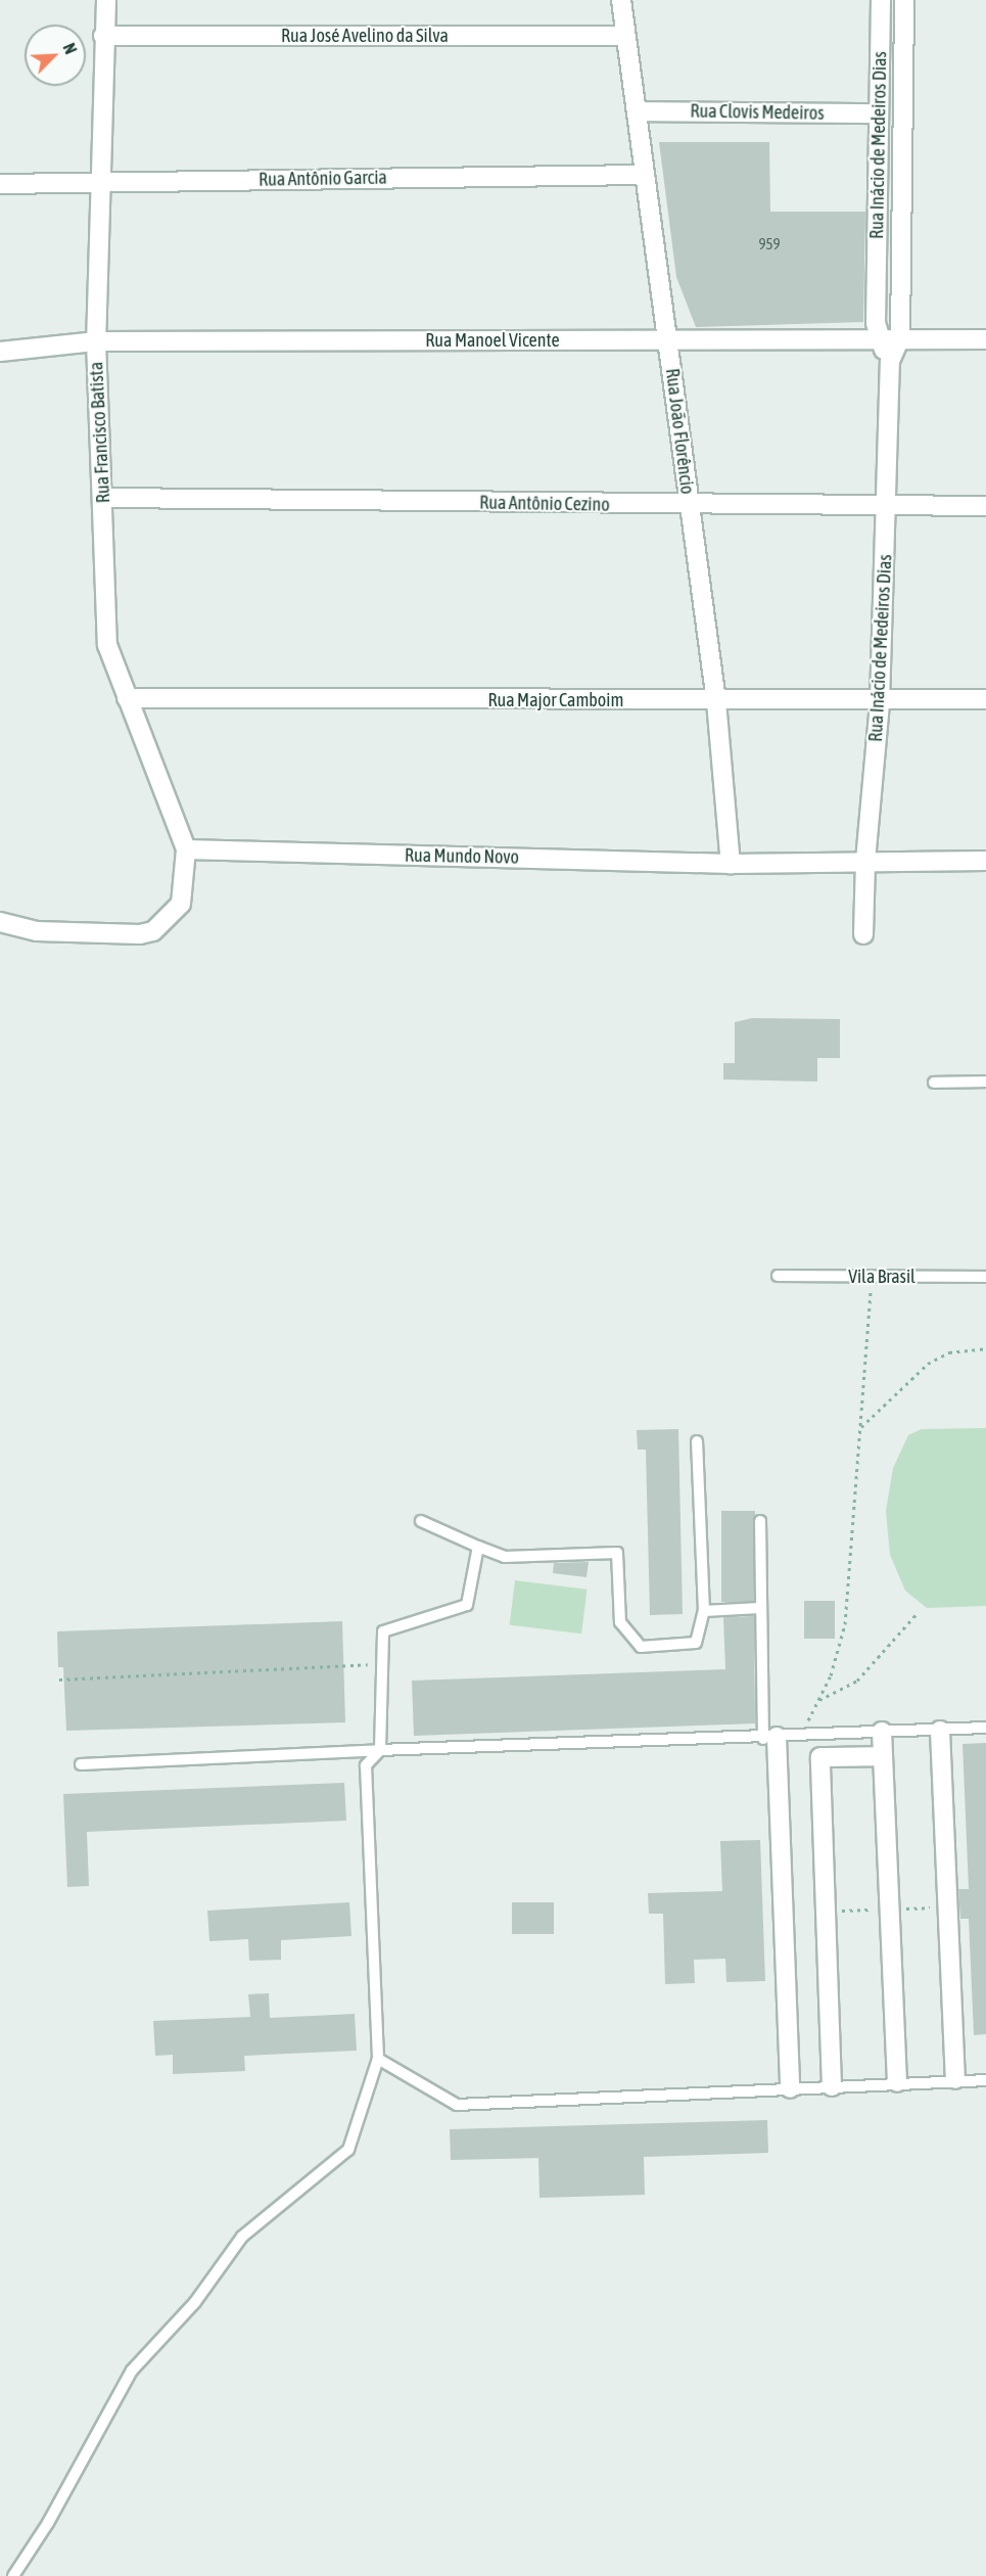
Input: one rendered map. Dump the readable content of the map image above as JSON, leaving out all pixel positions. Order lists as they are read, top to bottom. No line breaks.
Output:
{"streets":{"street":["Rua José Avelino da Silva","Rua Clovis Medeiros","Rua Inácio de Medeiros Dias","Rua Antônio Garcia","Rua Manoel Vicente","Rua João Florêncio","Rua Francisco Batista","Rua Antônio Cezino","Rua Major Camboim","Rua Mundo Novo"],"lane":["Vila Brasil"]},"crossings":[["Rua José Avelino da Silva","Rua João Florêncio"],["Rua José Avelino da Silva","Rua Francisco Batista"],["Rua Clovis Medeiros","Rua Inácio de Medeiros Dias"],["Rua Clovis Medeiros","Rua João Florêncio"],["Rua Inácio de Medeiros Dias","Rua Manoel Vicente"],["Rua Inácio de Medeiros Dias","Rua Antônio Cezino"],["Rua Inácio de Medeiros Dias","Rua Major Camboim"],["Rua Inácio de Medeiros Dias","Rua Mundo Novo"],["Rua Antônio Garcia","Rua João Florêncio"],["Rua Antônio Garcia","Rua Francisco Batista"],["Rua Manoel Vicente","Rua João Florêncio"],["Rua Manoel Vicente","Rua Francisco Batista"],["Rua João Florêncio","Rua Antônio Cezino"],["Rua João Florêncio","Rua Major Camboim"],["Rua João Florêncio","Rua Mundo Novo"],["Rua Francisco Batista","Rua Antônio Cezino"],["Rua Francisco Batista","Rua Major Camboim"],["Rua Francisco Batista","Rua Mundo Novo"]],"house_numbers":["959"],"north":"top right"}
